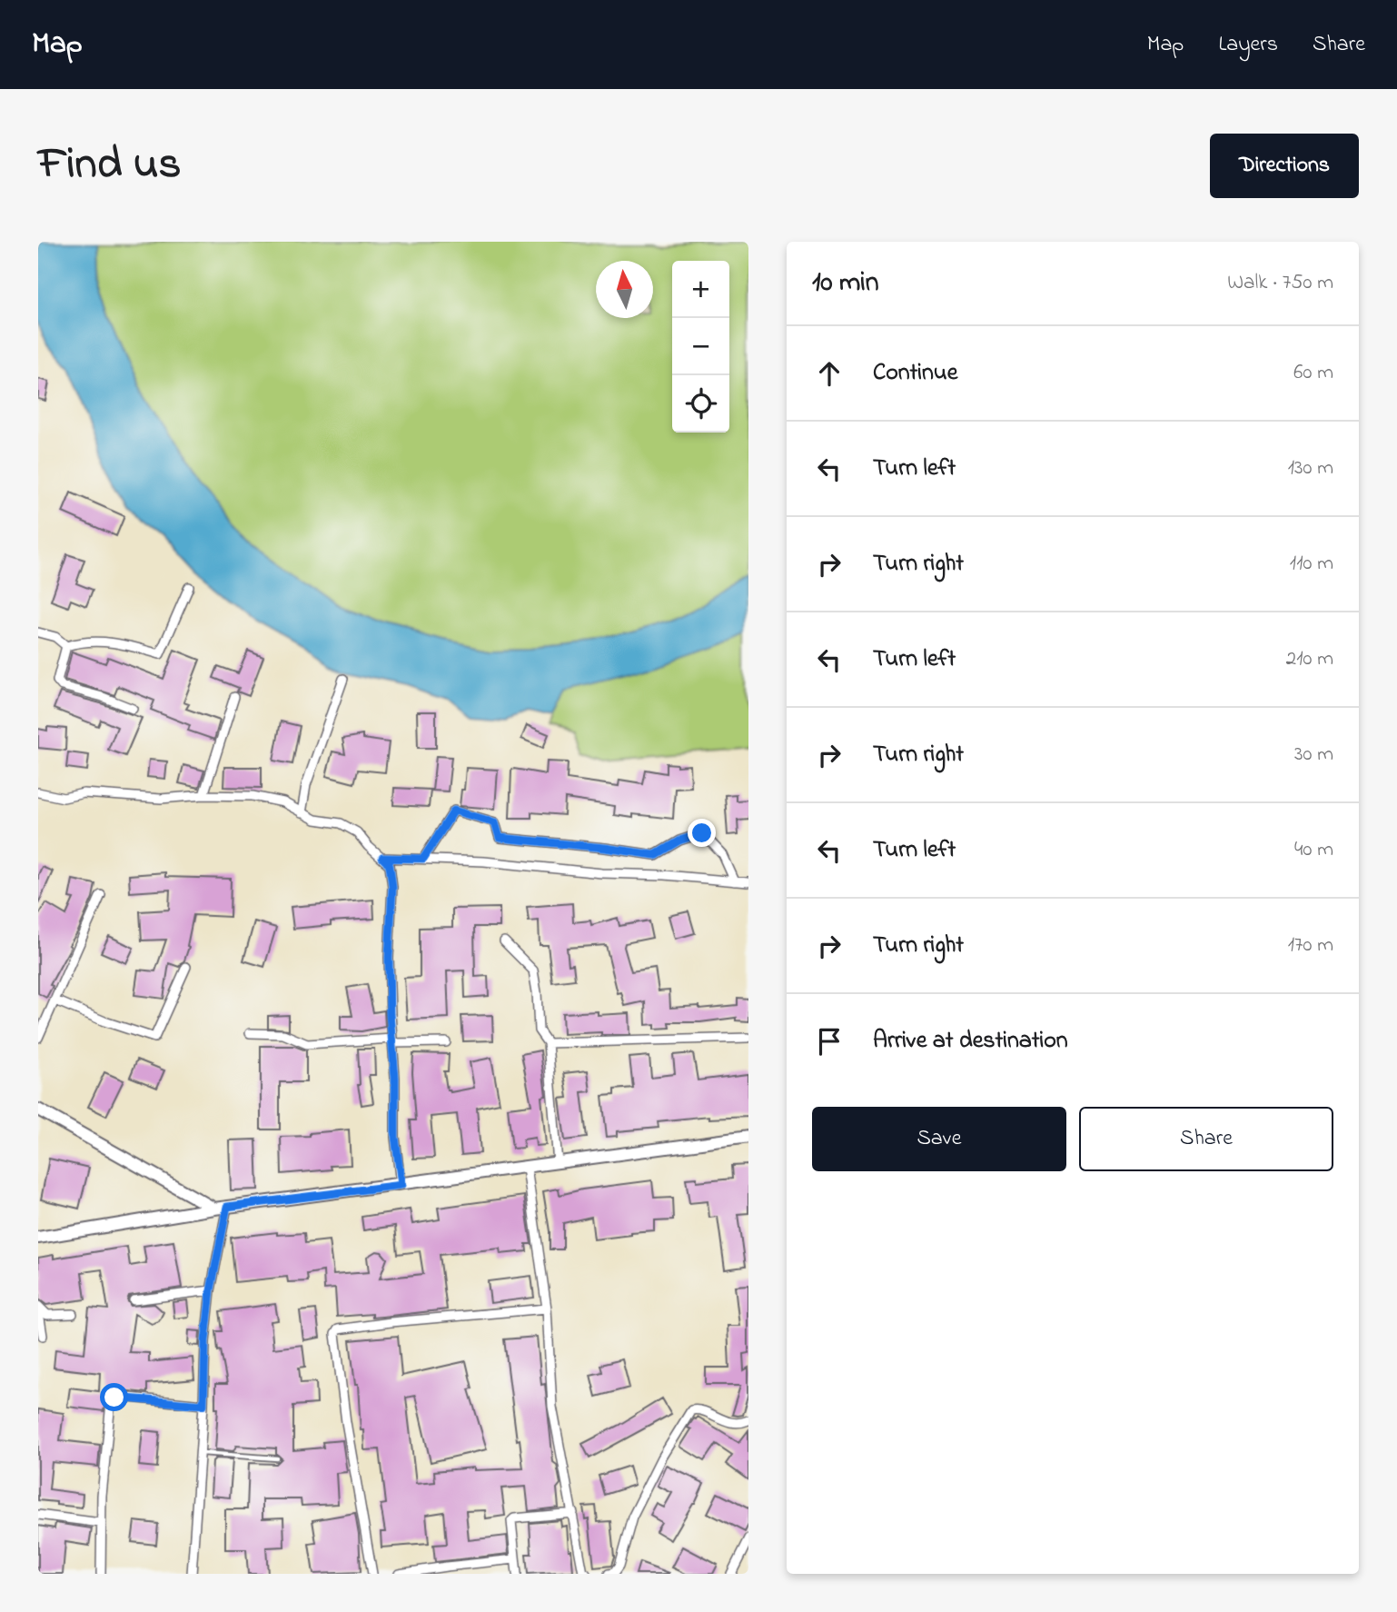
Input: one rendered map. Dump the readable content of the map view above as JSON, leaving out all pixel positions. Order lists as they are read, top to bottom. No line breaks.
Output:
{"north":"top","page":{"header":"Map","nav":["Map","Layers","Share"],"title":"Find us","buttons":["Directions",["Save","Share"]],"heading":["10 min","Walk · 750 m"],"map_buttons":["+","−"],"list":[["Continue","60 m"],["Turn left","130 m"],["Turn right","110 m"],["Turn left","210 m"],["Turn right","30 m"],["Turn left","40 m"],["Turn right","170 m"],"Arrive at destination"]}}
